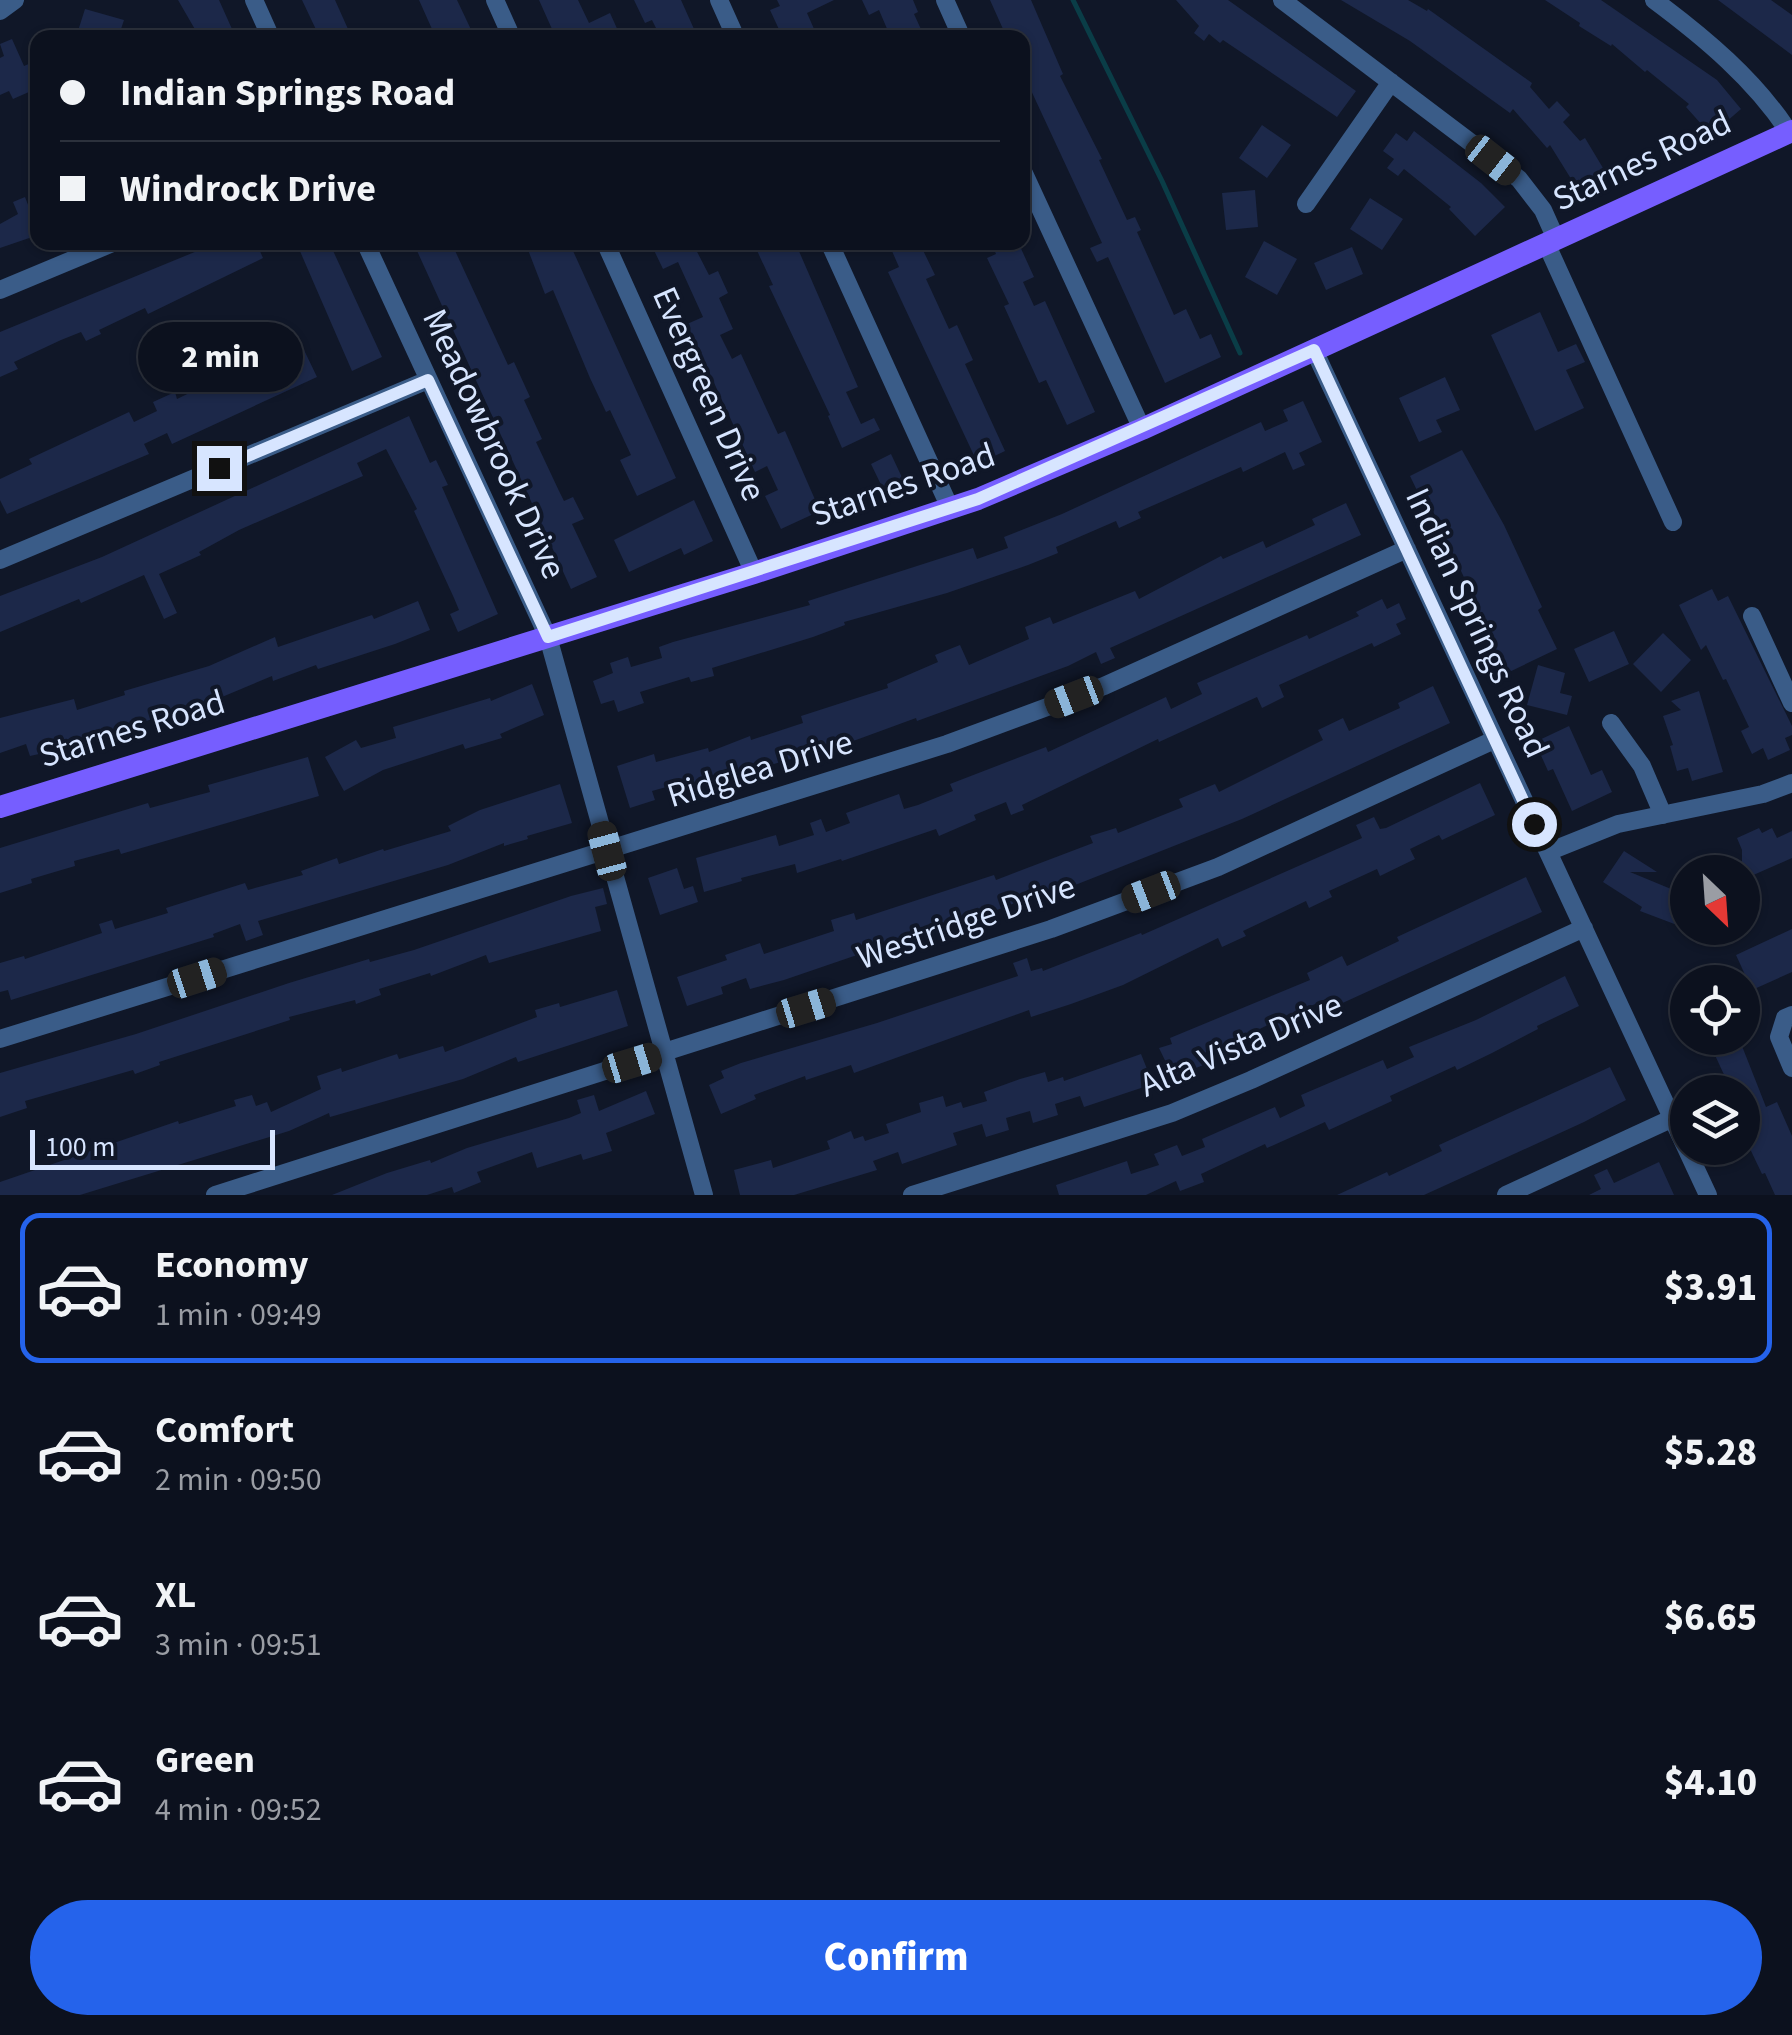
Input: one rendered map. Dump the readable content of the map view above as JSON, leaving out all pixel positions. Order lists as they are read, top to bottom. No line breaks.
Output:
{"streets":{"main road":["Starnes Road"],"street":["Evergreen Drive","Meadowbrook Drive","Indian Springs Road","Ridglea Drive","Westridge Drive","Alta Vista Drive"]},"crossings":[["Starnes Road","Evergreen Drive"],["Starnes Road","Meadowbrook Drive"],["Starnes Road","Indian Springs Road"],["Meadowbrook Drive","Ridglea Drive"],["Meadowbrook Drive","Westridge Drive"],["Indian Springs Road","Ridglea Drive"],["Indian Springs Road","Westridge Drive"],["Indian Springs Road","Alta Vista Drive"]],"scale_bar":"100 m","north":"bottom right","page":{"banner":["Indian Springs Road","Windrock Drive"],"bubble":"2 min","scale":"100 m","list":[{"name":"Economy","note":"1 min · 09:49","value":"$3.91"},{"name":"Comfort","note":"2 min · 09:50","value":"$5.28"},{"name":"XL","note":"3 min · 09:51","value":"$6.65"},{"name":"Green","note":"4 min · 09:52","value":"$4.10"}],"buttons":"Confirm"}}
